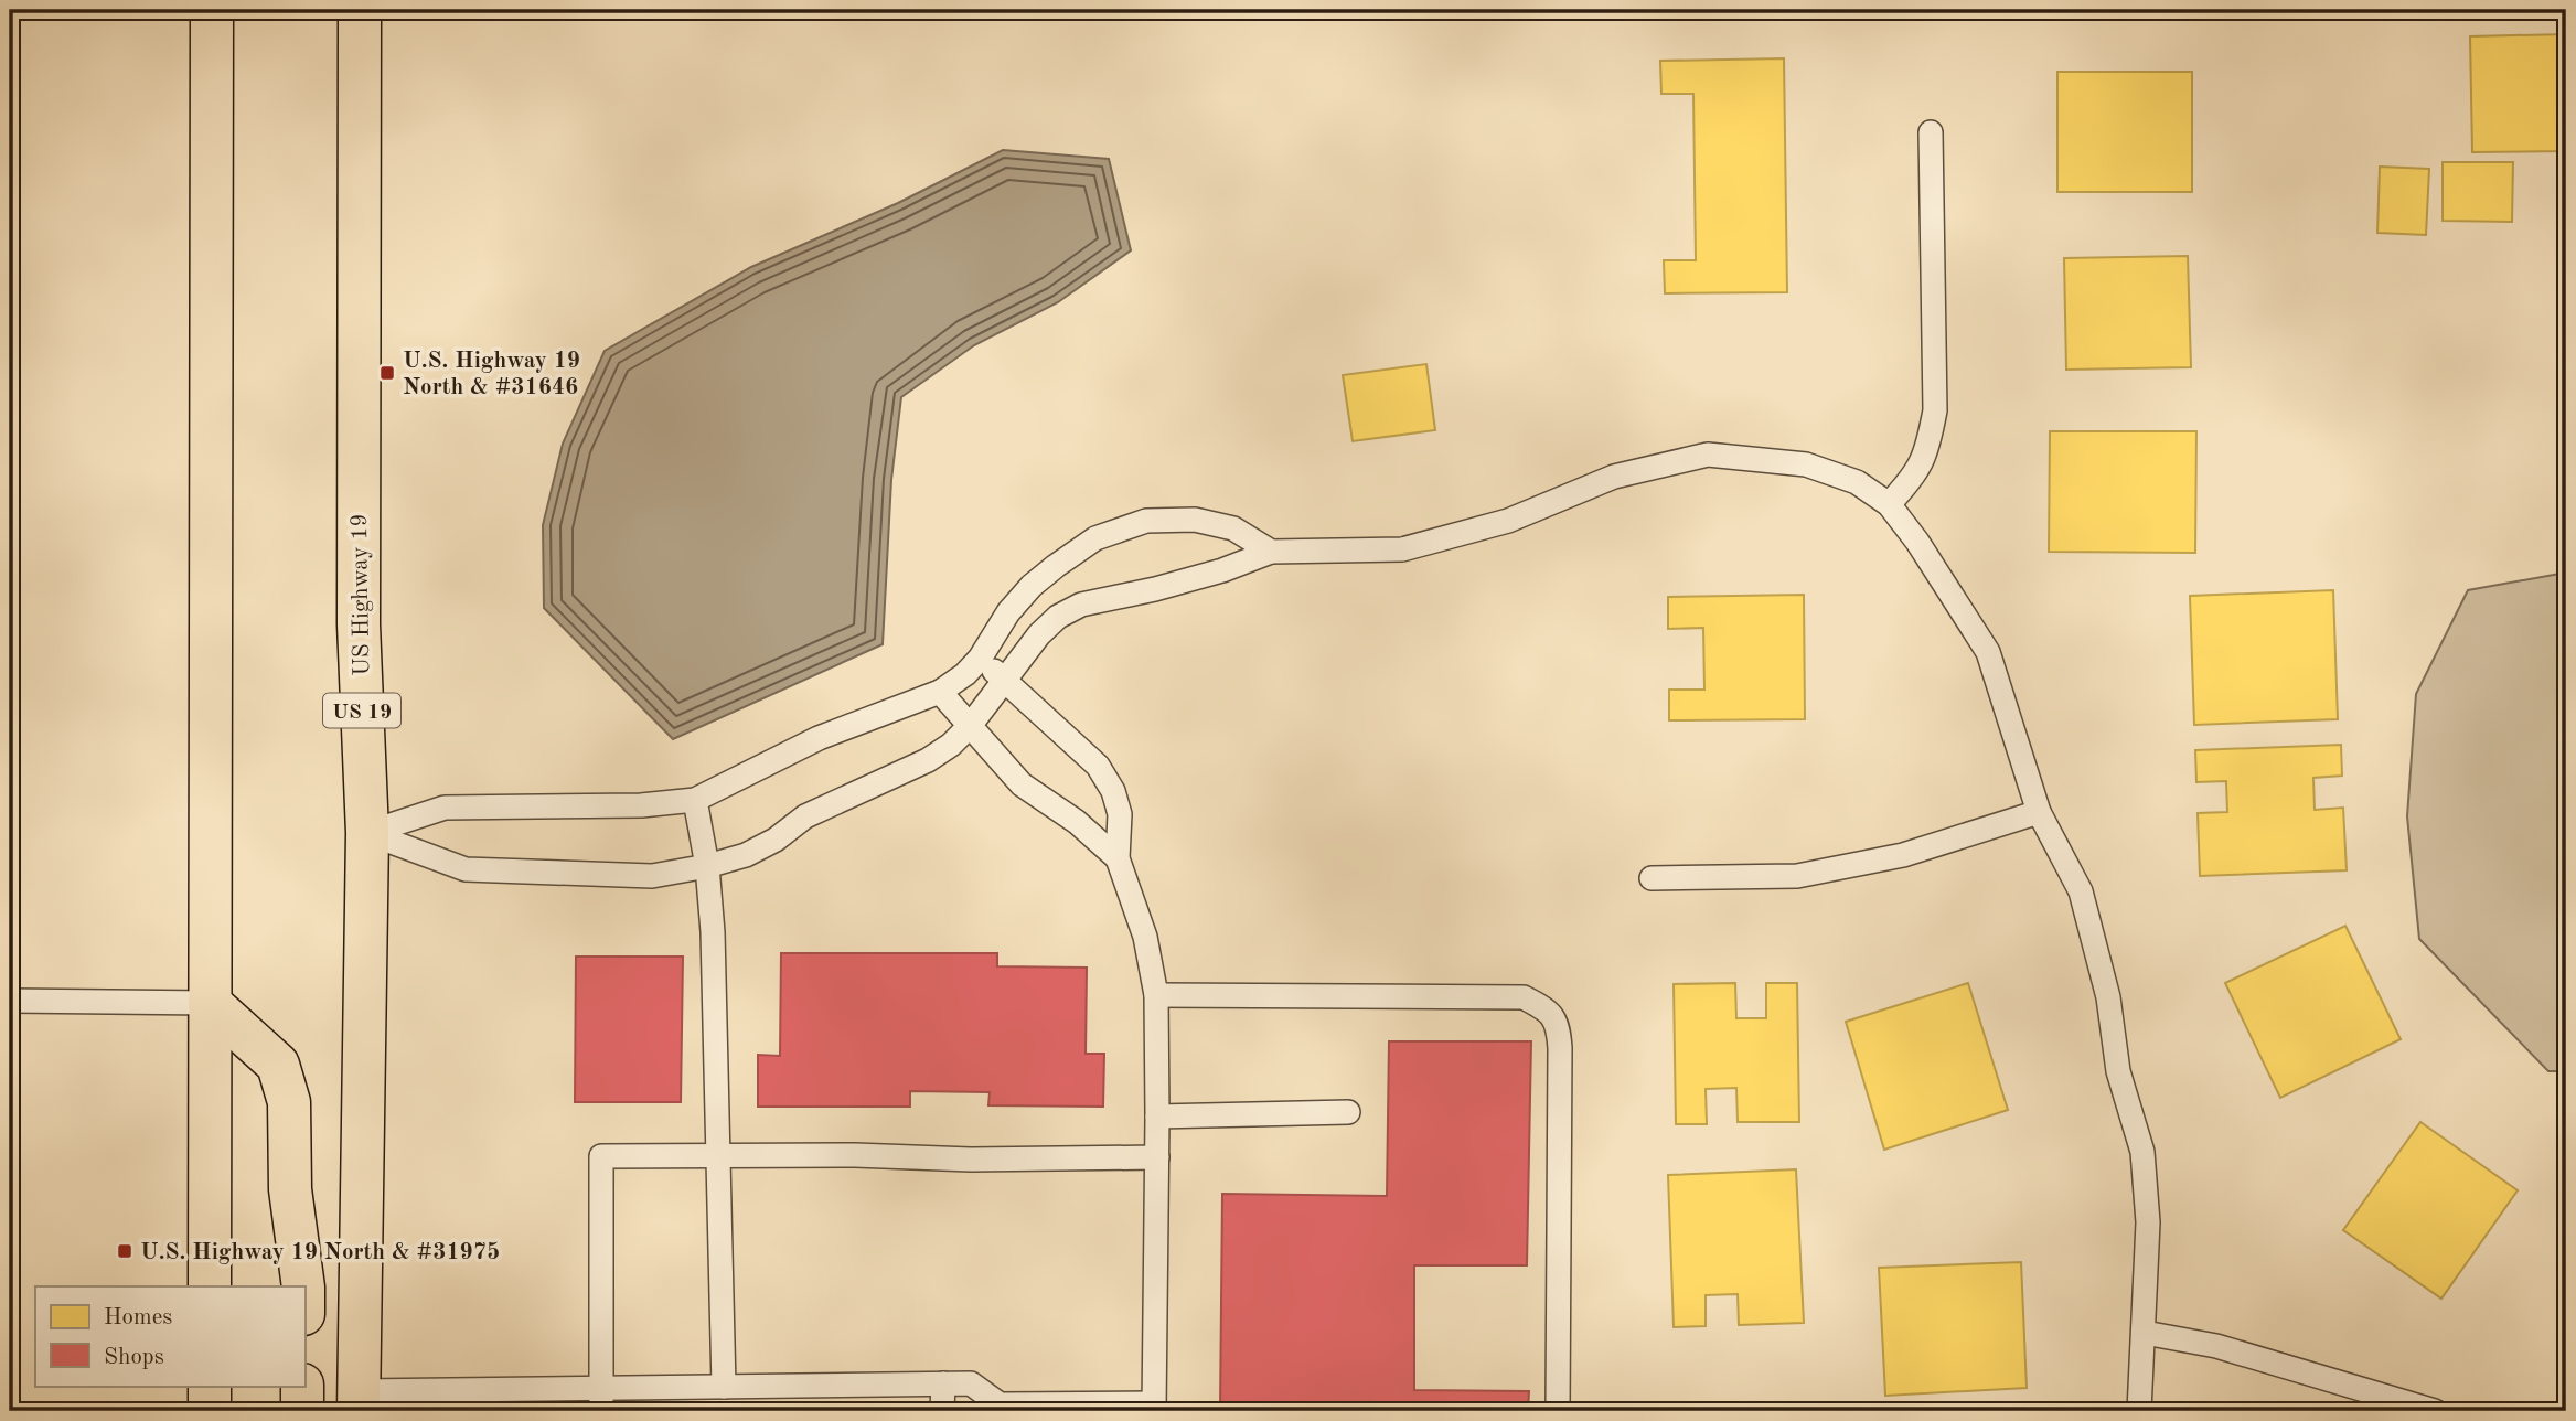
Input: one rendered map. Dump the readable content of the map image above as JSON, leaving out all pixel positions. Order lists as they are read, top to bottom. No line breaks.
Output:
{"streets":{"highway":["US Highway 19","US 19"]},"places":{"transit":["U.S. Highway 19 North & #31646","U.S. Highway 19 North & #31975"]},"legend":["Homes","Shops"]}
